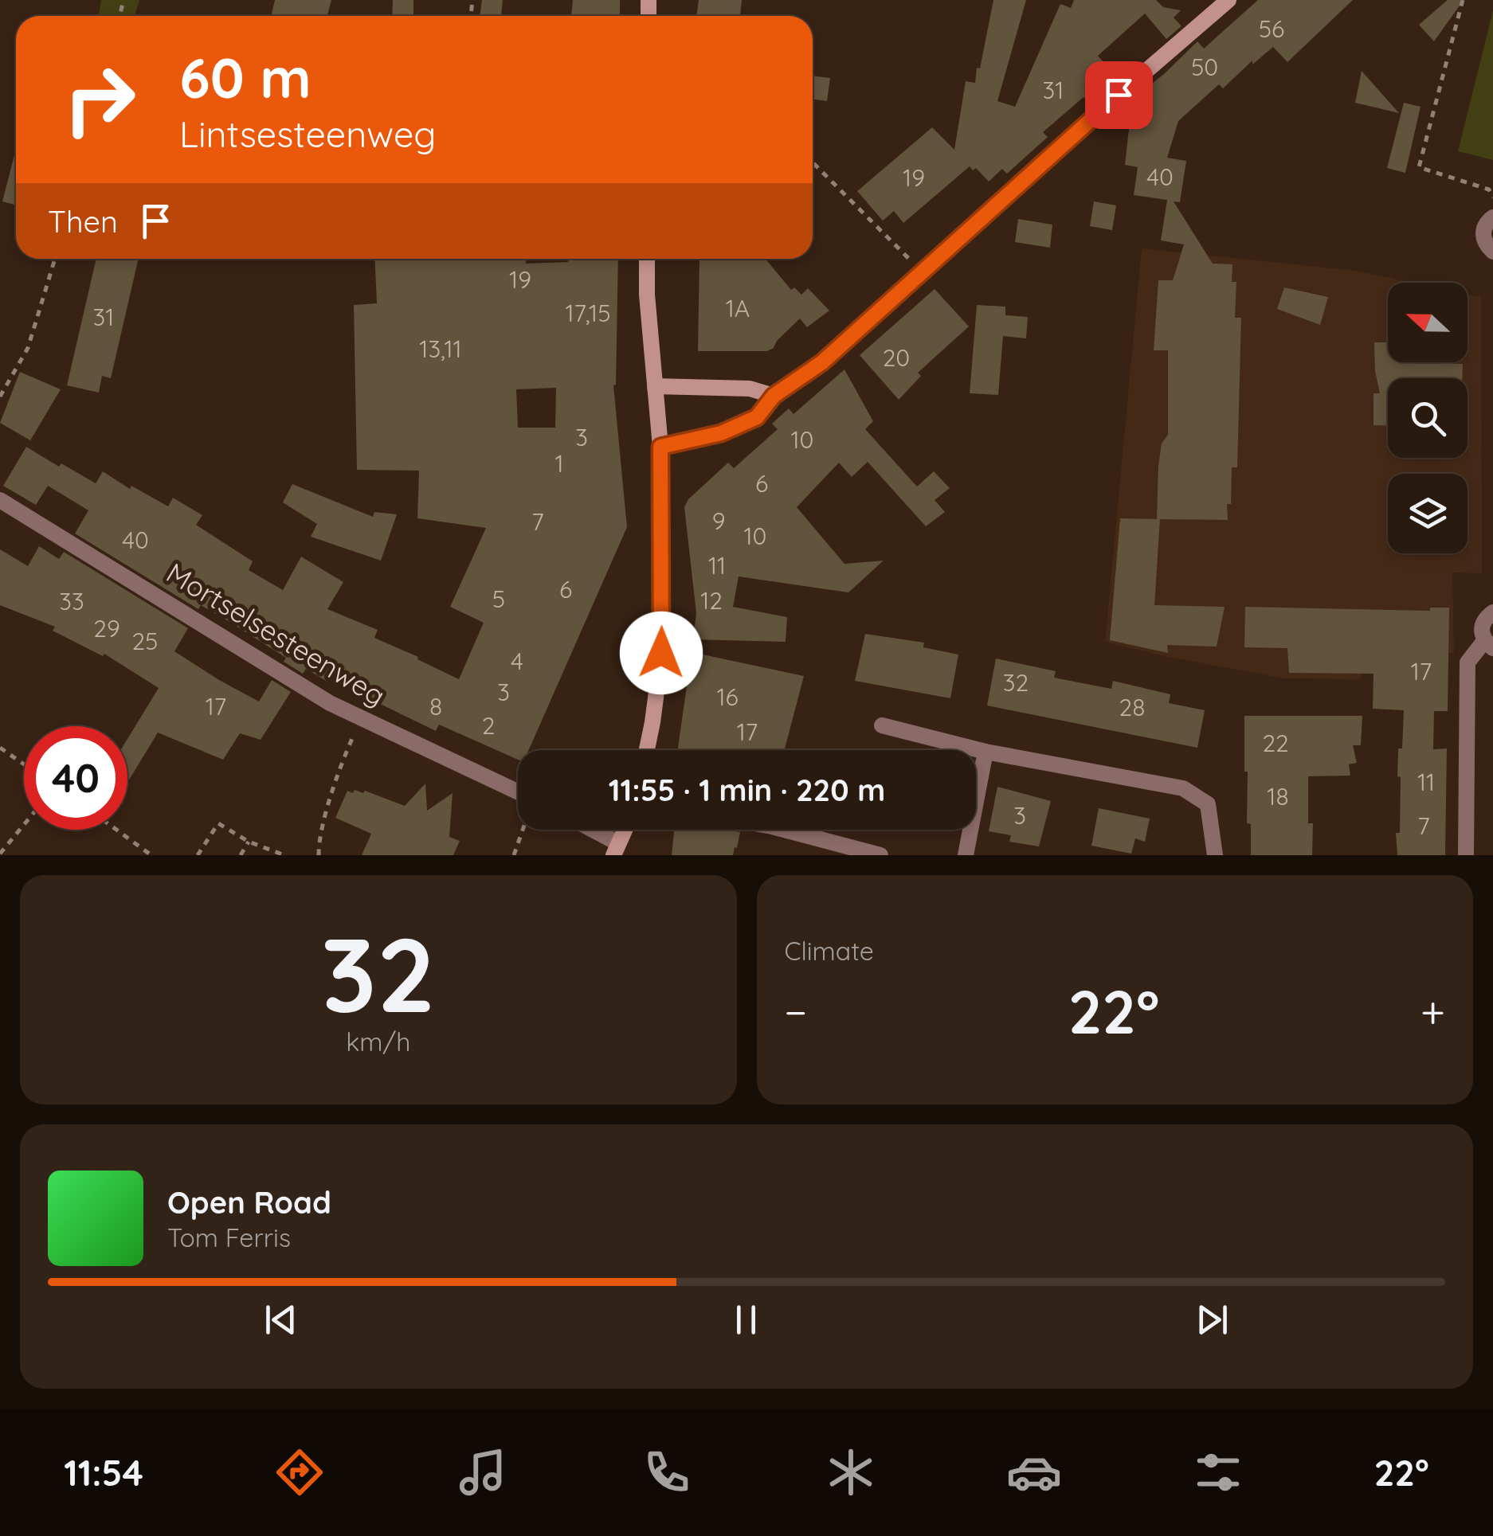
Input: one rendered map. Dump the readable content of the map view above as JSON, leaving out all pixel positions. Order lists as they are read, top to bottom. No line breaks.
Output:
{"streets":{"street":["Mortselsesteenweg"]},"house_numbers":["56","50","31","40","19","19","1A","17,15","31","13,11","20","3","10","1","6","9","7","10","40","11","6","5","12","33","29","25","4","17","32","3","16","17","8","28","2","17","22","11","18","3","7"],"north":"left","page":{"turn":["60 m","Lintsesteenweg"],"then":"Then","limit":"40","trip":"11:55 · 1 min · 220 m","tile":[["32","km/h"],"Climate"],"heat":["−","22°","+"],"song":["Open Road","Tom Ferris"],"tabs":["11:54","22°"]}}
